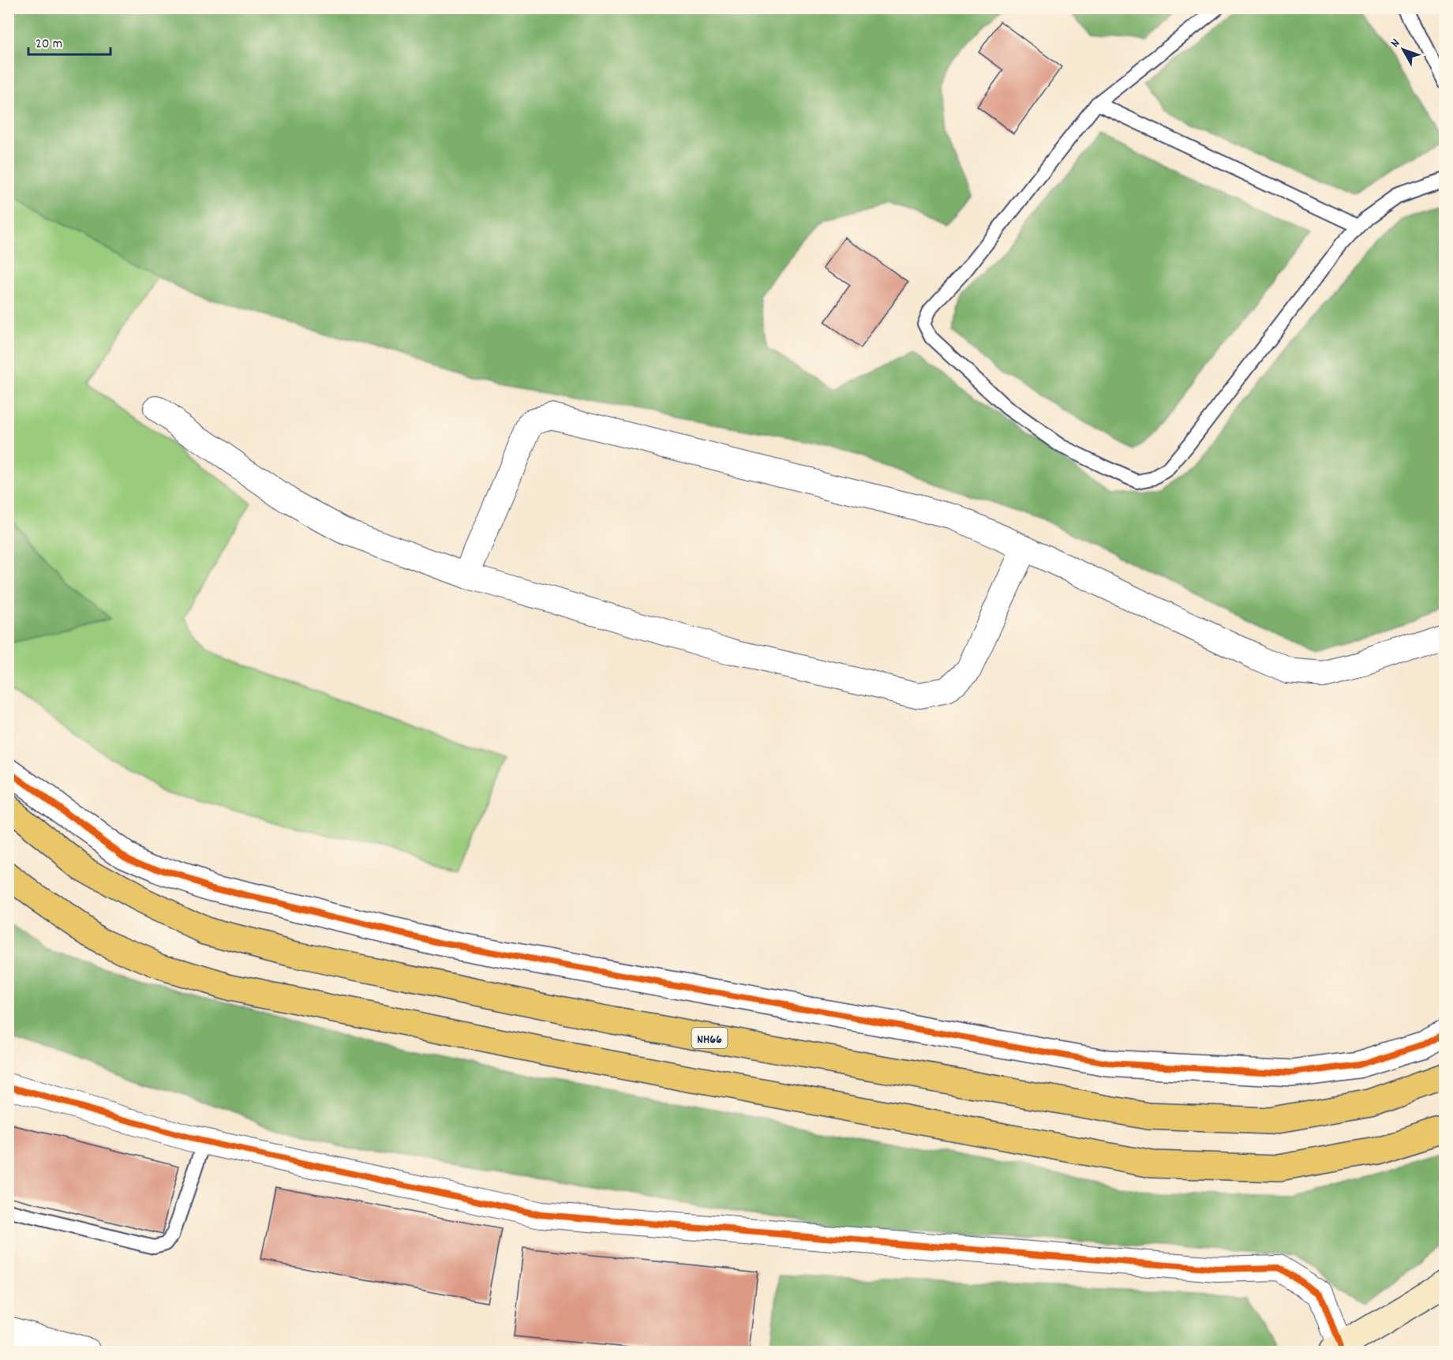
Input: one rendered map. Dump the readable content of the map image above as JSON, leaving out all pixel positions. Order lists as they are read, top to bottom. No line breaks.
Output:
{"streets":{"highway":["NH66"]},"scale_bar":"20 m","north":"top left"}
